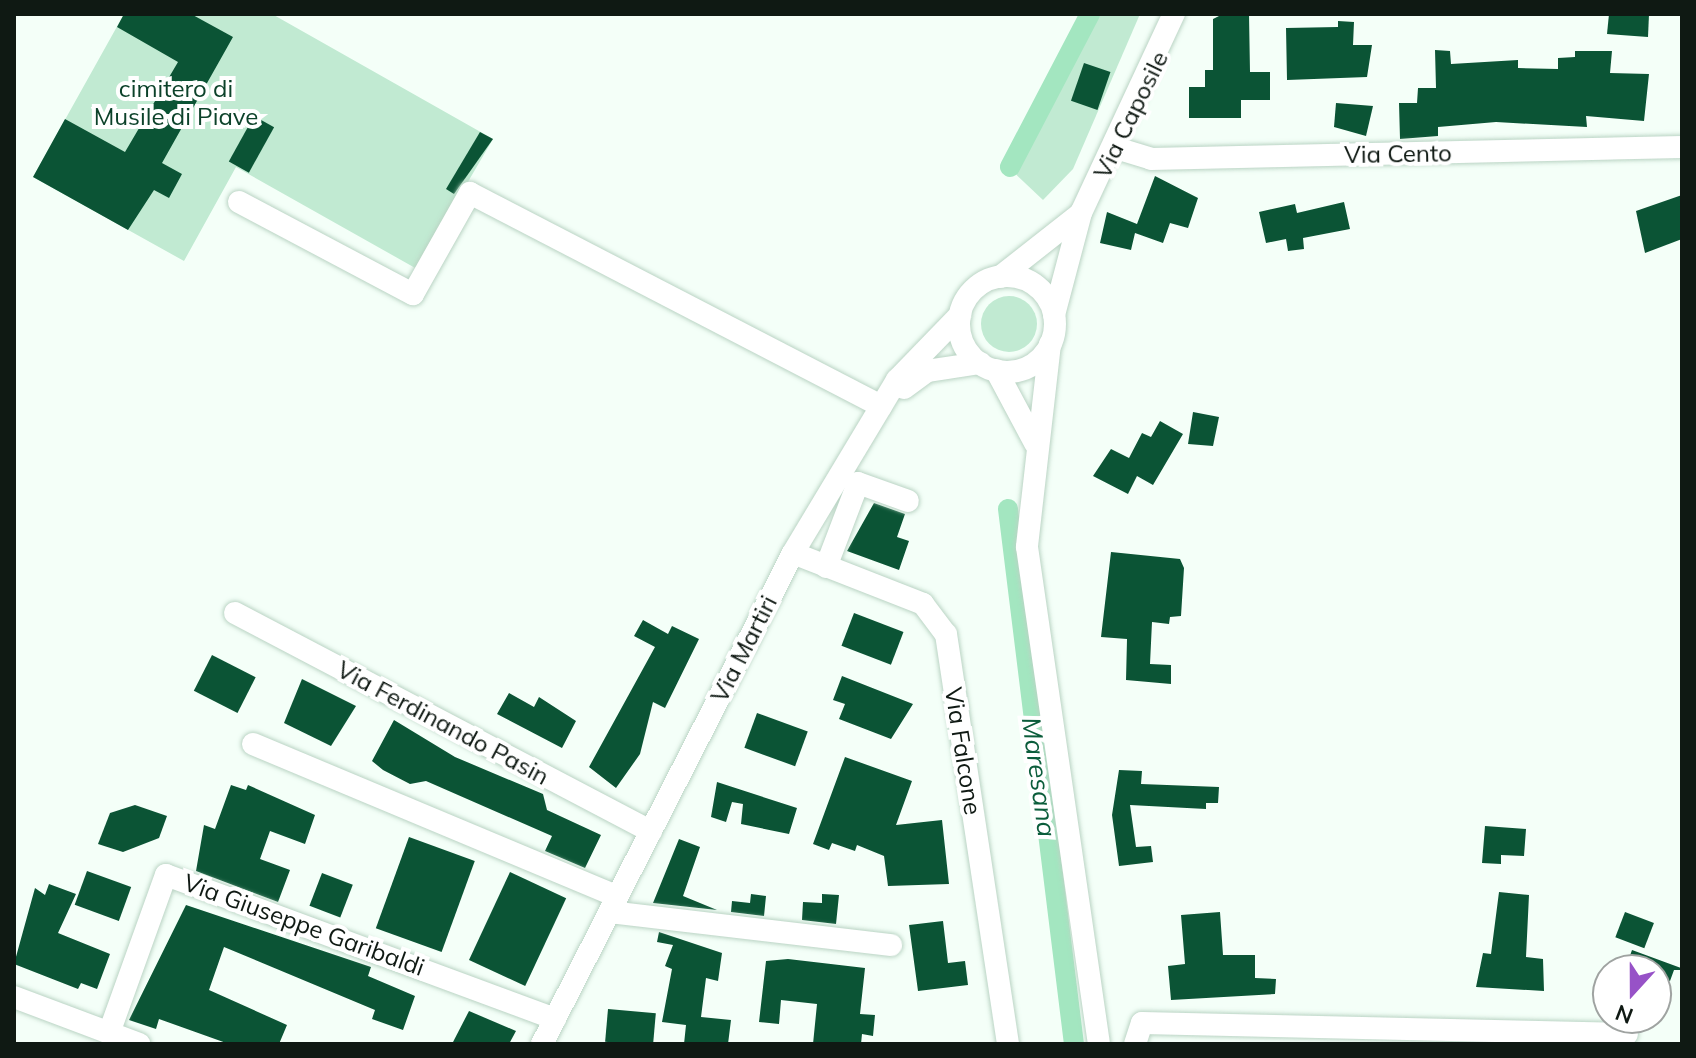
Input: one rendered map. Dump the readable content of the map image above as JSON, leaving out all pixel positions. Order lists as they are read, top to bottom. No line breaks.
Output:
{"streets":{"street":["Via Caposile","Via Cento","Via Martiri","Via Ferdinando Pasin","Via Falcone","Via Giuseppe Garibaldi"]},"crossings":[["Via Caposile","Via Cento"],["Via Caposile","Via Martiri"],["Via Martiri","Via Ferdinando Pasin"],["Via Martiri","Via Falcone"],["Via Martiri","Via Giuseppe Garibaldi"]],"water":["Maresana"],"parks":["cimitero di Musile di Piave"],"north":"bottom"}
